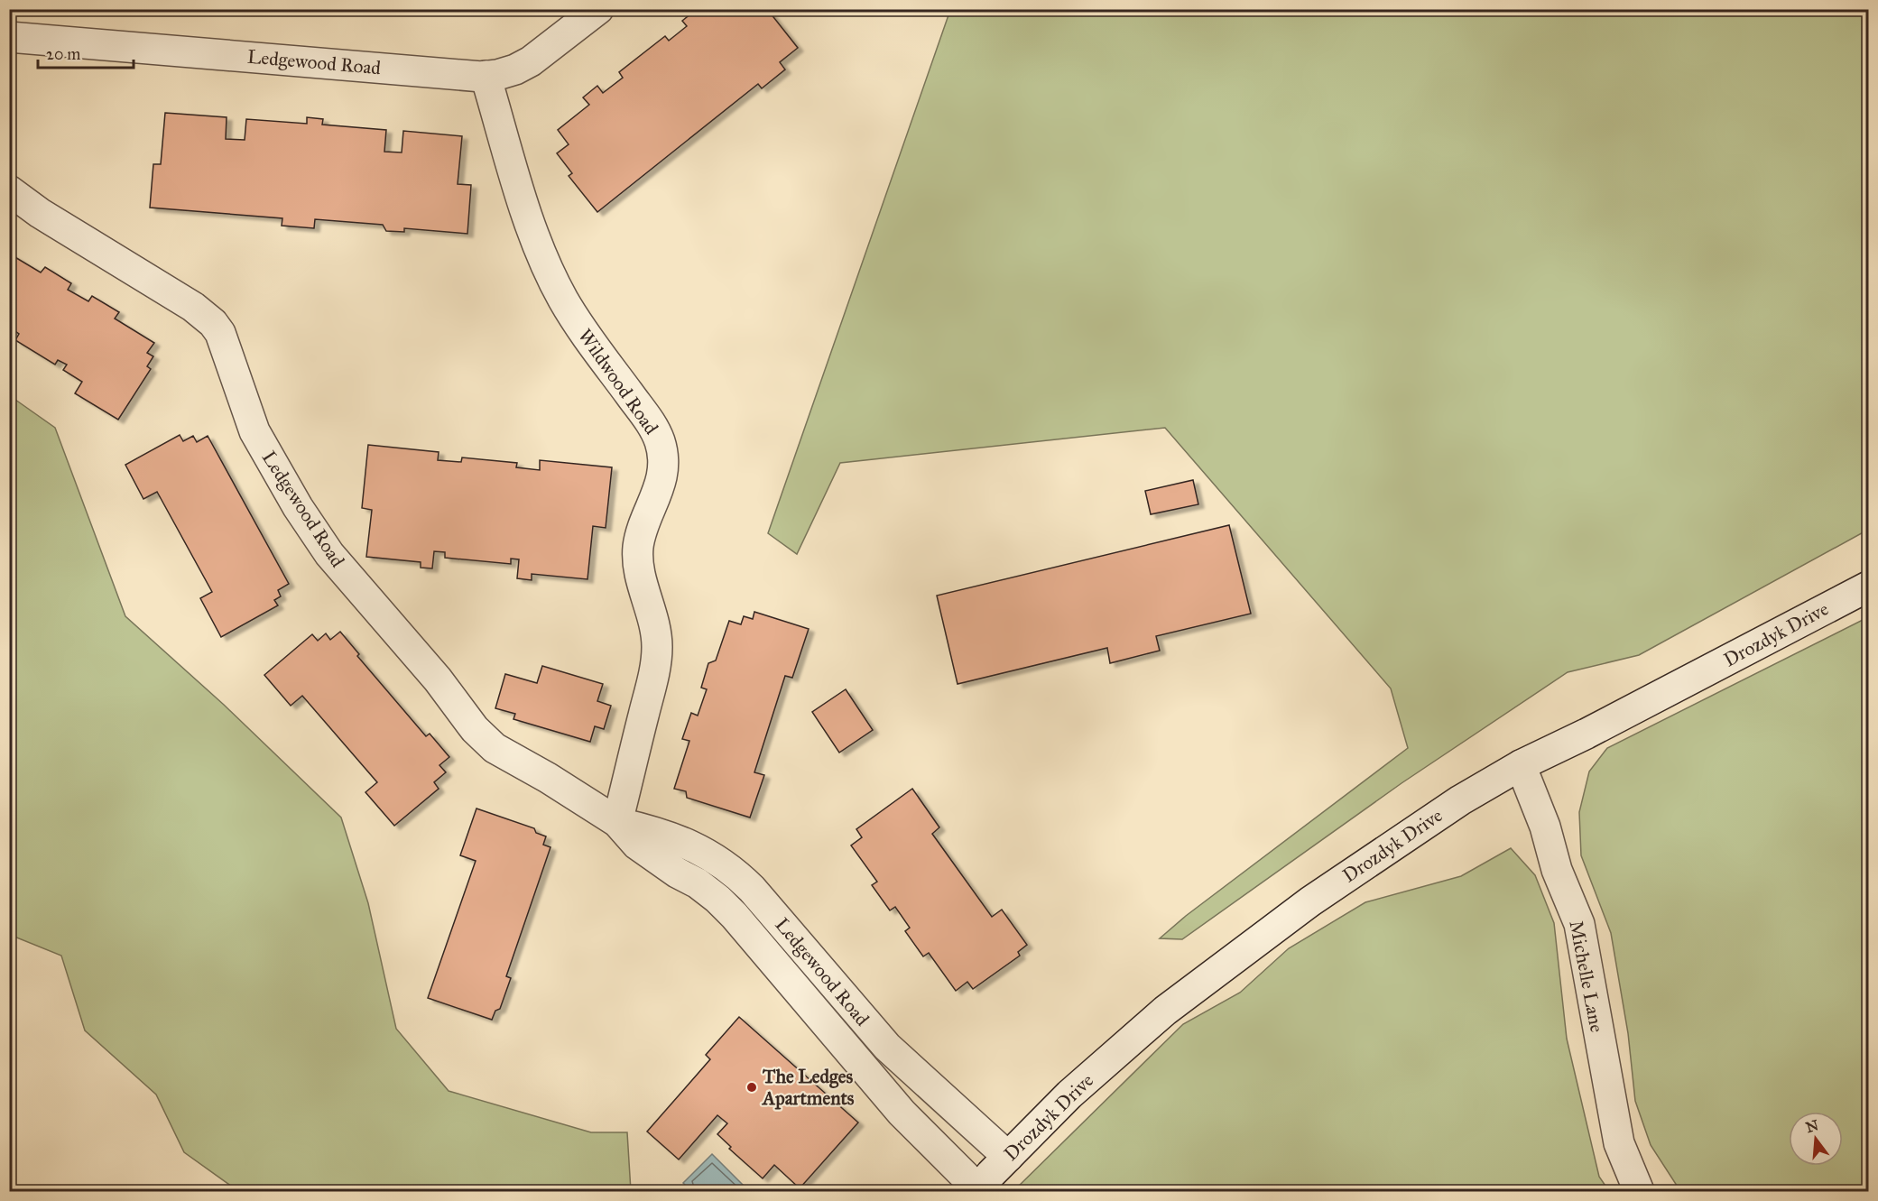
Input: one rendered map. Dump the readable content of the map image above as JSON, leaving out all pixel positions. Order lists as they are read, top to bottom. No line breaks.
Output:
{"streets":{"street":["Ledgewood Road","Wildwood Road","Drozdyk Drive","Michelle Lane"]},"crossings":[["Ledgewood Road","Wildwood Road"],["Ledgewood Road","Drozdyk Drive"],["Drozdyk Drive","Michelle Lane"]],"places":["The Ledges Apartments"],"scale_bar":"20 m","north":"top"}
